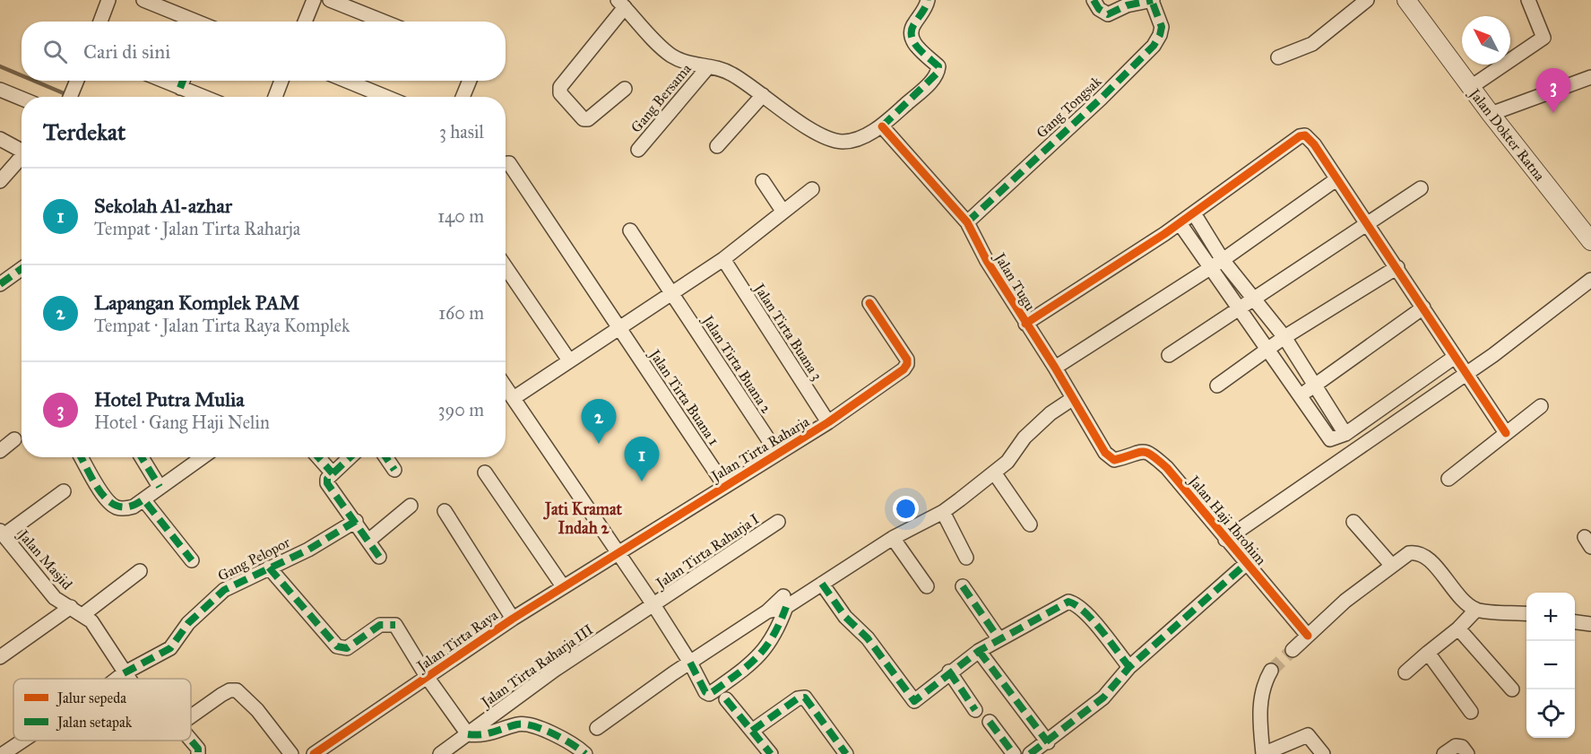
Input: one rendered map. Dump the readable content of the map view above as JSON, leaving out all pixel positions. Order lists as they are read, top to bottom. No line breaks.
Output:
{"streets":{"street":["Gang Bersama","Gang Tongsak","Jalan Dokter Ratna","Jalan Tugu","Jalan Tirta Buana 3","Jalan Tirta Buana 2","Jalan Tirta Buana 1","Jalan Tirta Raharja","Jalan Haji Ibrohim","Jalan Tirta Raharja I","Gang Pelopor","Jalan Masjid","Jalan Tirta Raya","Jalan Tirta Raharja III"]},"crossings":[["Gang Tongsak","Jalan Tugu"],["Jalan Tugu","Jalan Haji Ibrohim"],["Jalan Tirta Buana 3","Jalan Tirta Raharja"],["Jalan Tirta Buana 2","Jalan Tirta Raharja"],["Jalan Tirta Buana 1","Jalan Tirta Raharja"],["Jalan Tirta Raharja","Jalan Tirta Raya"],["Jalan Tirta Raharja I","Jalan Tirta Raharja III"],["Gang Pelopor","Jalan Masjid"]],"districts":["Jati Kramat Indah 2"],"legend":["Jalur sepeda","Jalan setapak"],"north":"top left","page":{"search":"Cari di sini","pins":["3","2","1"],"heading":["Terdekat","3 hasil"],"list":[{"mark":"1","name":"Sekolah Al-azhar","note":"Tempat · Jalan Tirta Raharja","value":"140 m"},{"mark":"2","name":"Lapangan Komplek PAM","note":"Tempat · Jalan Tirta Raya Komplek","value":"160 m"},{"mark":"3","name":"Hotel Putra Mulia","note":"Hotel · Gang Haji Nelin","value":"390 m"}],"map_buttons":["+","−"]}}
